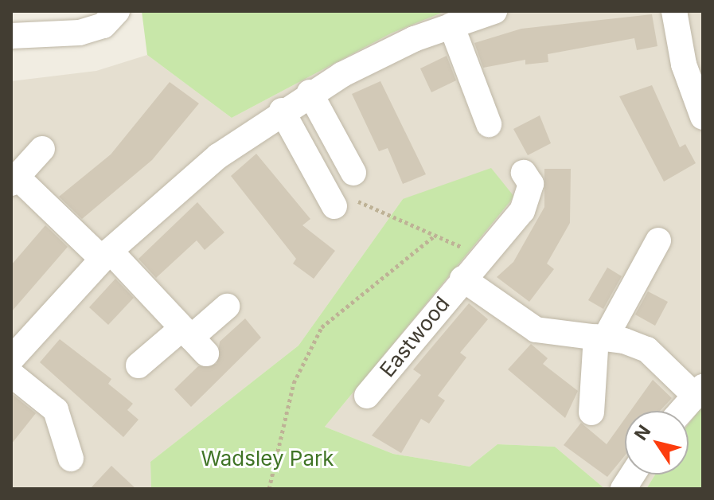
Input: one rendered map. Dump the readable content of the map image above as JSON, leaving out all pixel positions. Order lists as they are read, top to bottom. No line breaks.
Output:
{"streets":{"street":["Eastwood"]},"parks":["Wadsley Park"],"north":"top left"}
